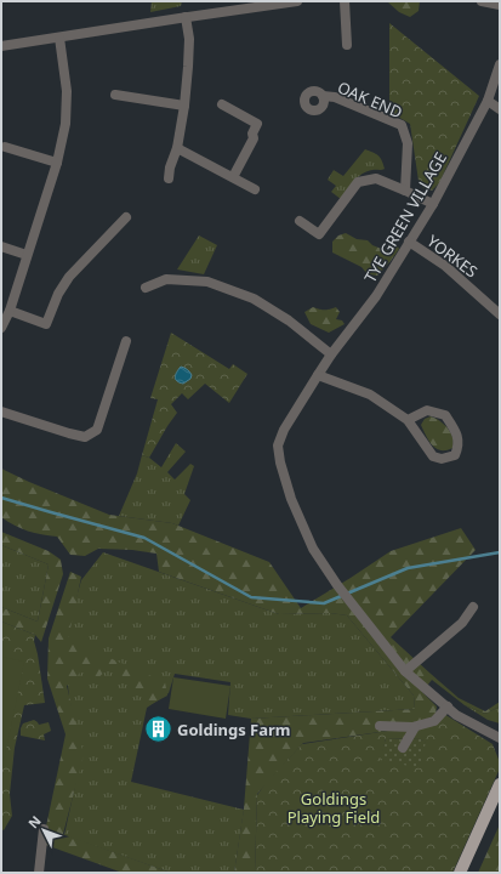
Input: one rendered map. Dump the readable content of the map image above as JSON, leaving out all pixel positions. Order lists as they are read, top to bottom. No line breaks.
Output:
{"streets":{"street":["OAK END","TYE GREEN VILLAGE","YORKES"]},"crossings":[["TYE GREEN VILLAGE","YORKES"]],"parks":["Goldings Playing Field"],"places":{"building":["Goldings Farm"]},"north":"top left"}
